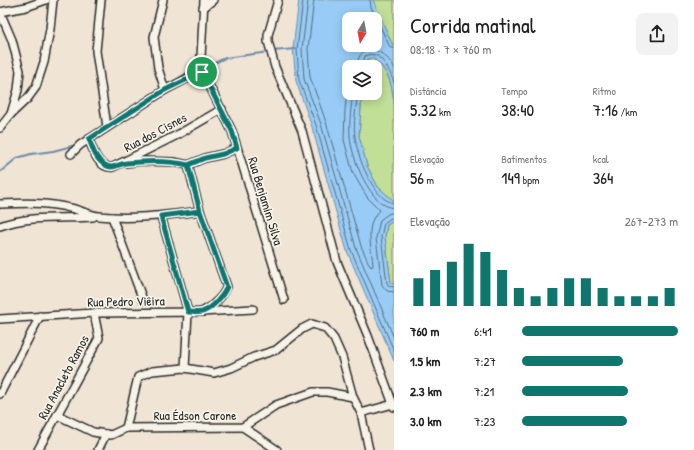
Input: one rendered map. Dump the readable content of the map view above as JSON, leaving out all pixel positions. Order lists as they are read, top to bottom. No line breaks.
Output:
{"streets":{"street":["Rua dos Cisnes","Rua Benjamim Silva","Rua Pedro Viêira","Rua Anacleto Ramos","Rua Édson Carone"]},"crossings":[["Rua dos Cisnes","Rua Benjamim Silva"],["Rua Pedro Viêira","Rua Anacleto Ramos"]],"north":"bottom","page":{"heading":["Corrida matinal","08:18 · 7 × 760 m"],"stats":[["Distância","5.32 km"],["Tempo","38:40"],["Ritmo","7:16 /km"],["Elevação","56 m"],["Batimentos","149 bpm"],["kcal","364"]],"chart":["Elevação","267–273 m"],"list":[{"name":"760 m","note":"6:41"},{"name":"1.5 km","note":"7:27"},{"name":"2.3 km","note":"7:21"},{"name":"3.0 km","note":"7:23"}]}}
